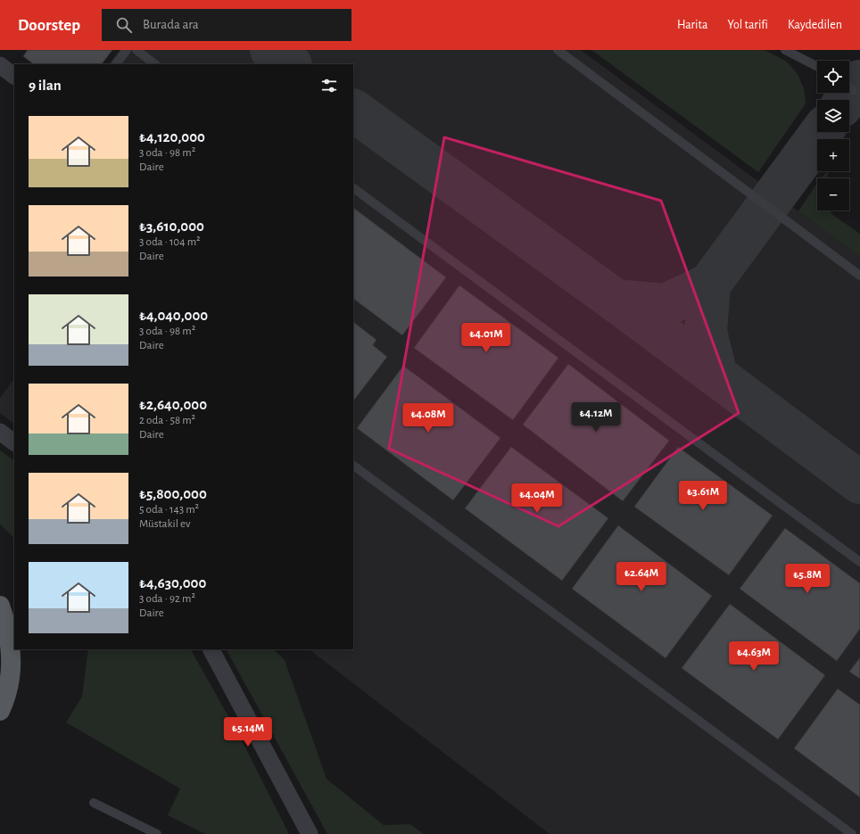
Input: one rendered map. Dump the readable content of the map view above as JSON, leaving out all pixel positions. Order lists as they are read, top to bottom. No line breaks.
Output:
{"page":{"header":"Doorstep","search":"Burada ara","nav":["Harita","Yol tarifi","Kaydedilen"],"map_buttons":["+","−"],"heading":"9 ilan","list":[{"name":"₺4,120,000","note":"3 oda · 98 m² · Daire"},{"name":"₺3,610,000","note":"3 oda · 104 m² · Daire"},{"name":"₺4,040,000","note":"3 oda · 98 m² · Daire"},{"name":"₺2,640,000","note":"2 oda · 58 m² · Daire"},{"name":"₺5,800,000","note":"5 oda · 143 m² · Müstakil ev"},{"name":"₺4,630,000","note":"3 oda · 92 m² · Daire"}],"price":["₺4.01M","₺4.12M","₺4.08M","₺3.61M","₺4.04M","₺2.64M","₺5.8M","₺4.63M","₺5.14M"]}}
